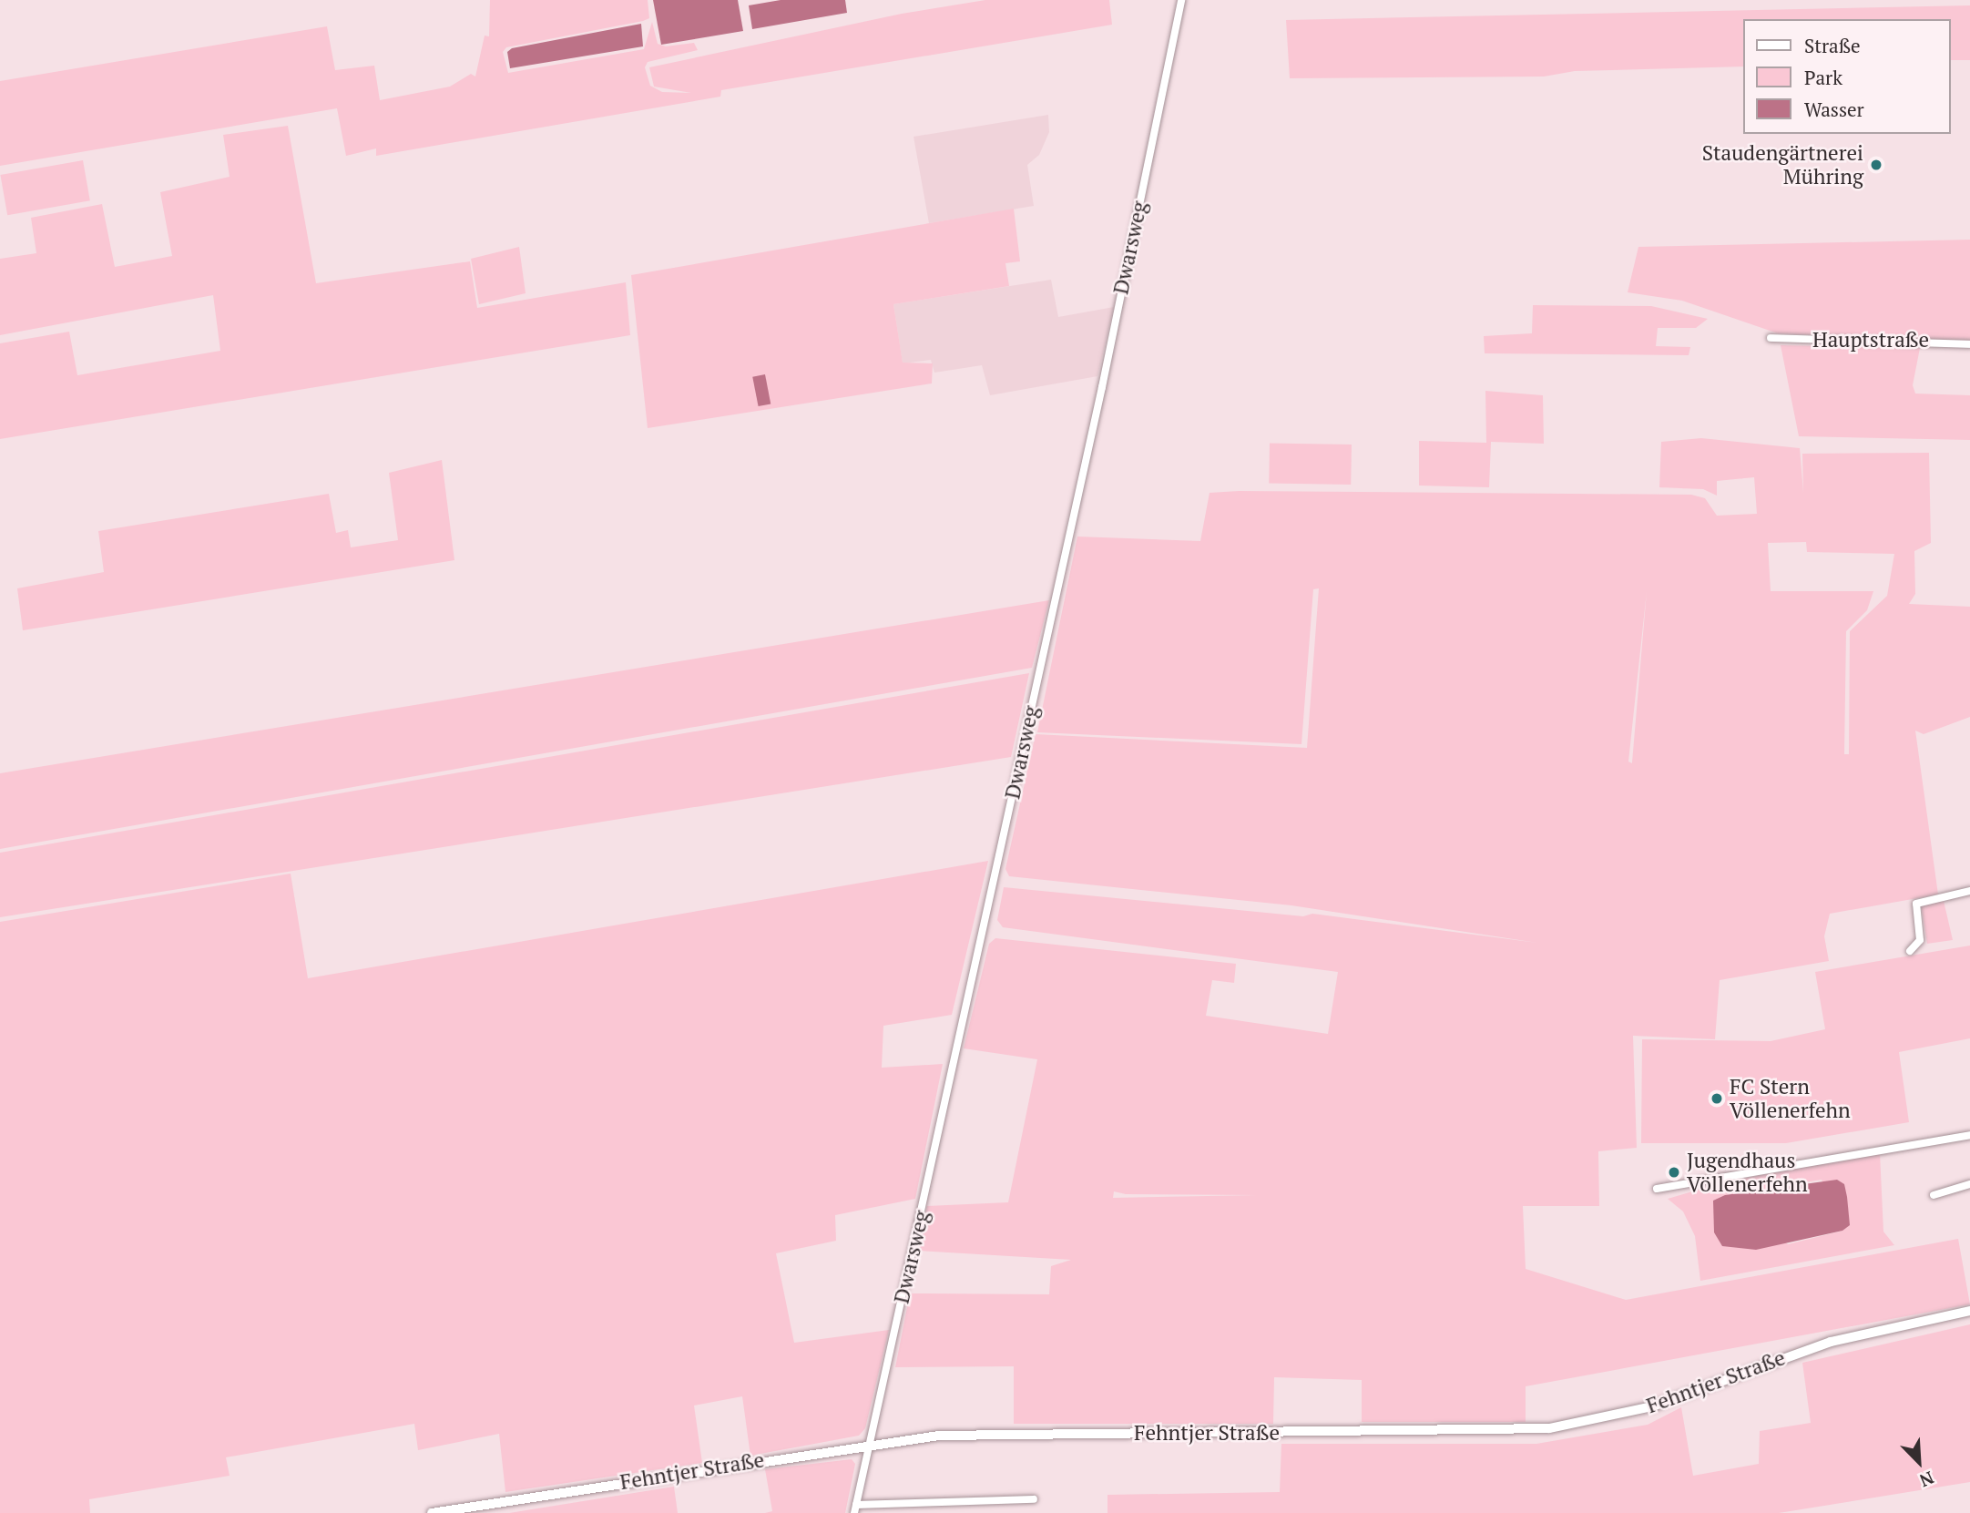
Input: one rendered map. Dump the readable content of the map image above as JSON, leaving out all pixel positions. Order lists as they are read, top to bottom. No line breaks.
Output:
{"streets":{"street":["Dwarsweg","Hauptstraße","Fehntjer Straße"]},"crossings":[["Dwarsweg","Fehntjer Straße"]],"places":["Staudengärtnerei Mühring","FC Stern Völlenerfehn","Jugendhaus Völlenerfehn"],"legend":["Straße","Park","Wasser"],"north":"bottom right"}
